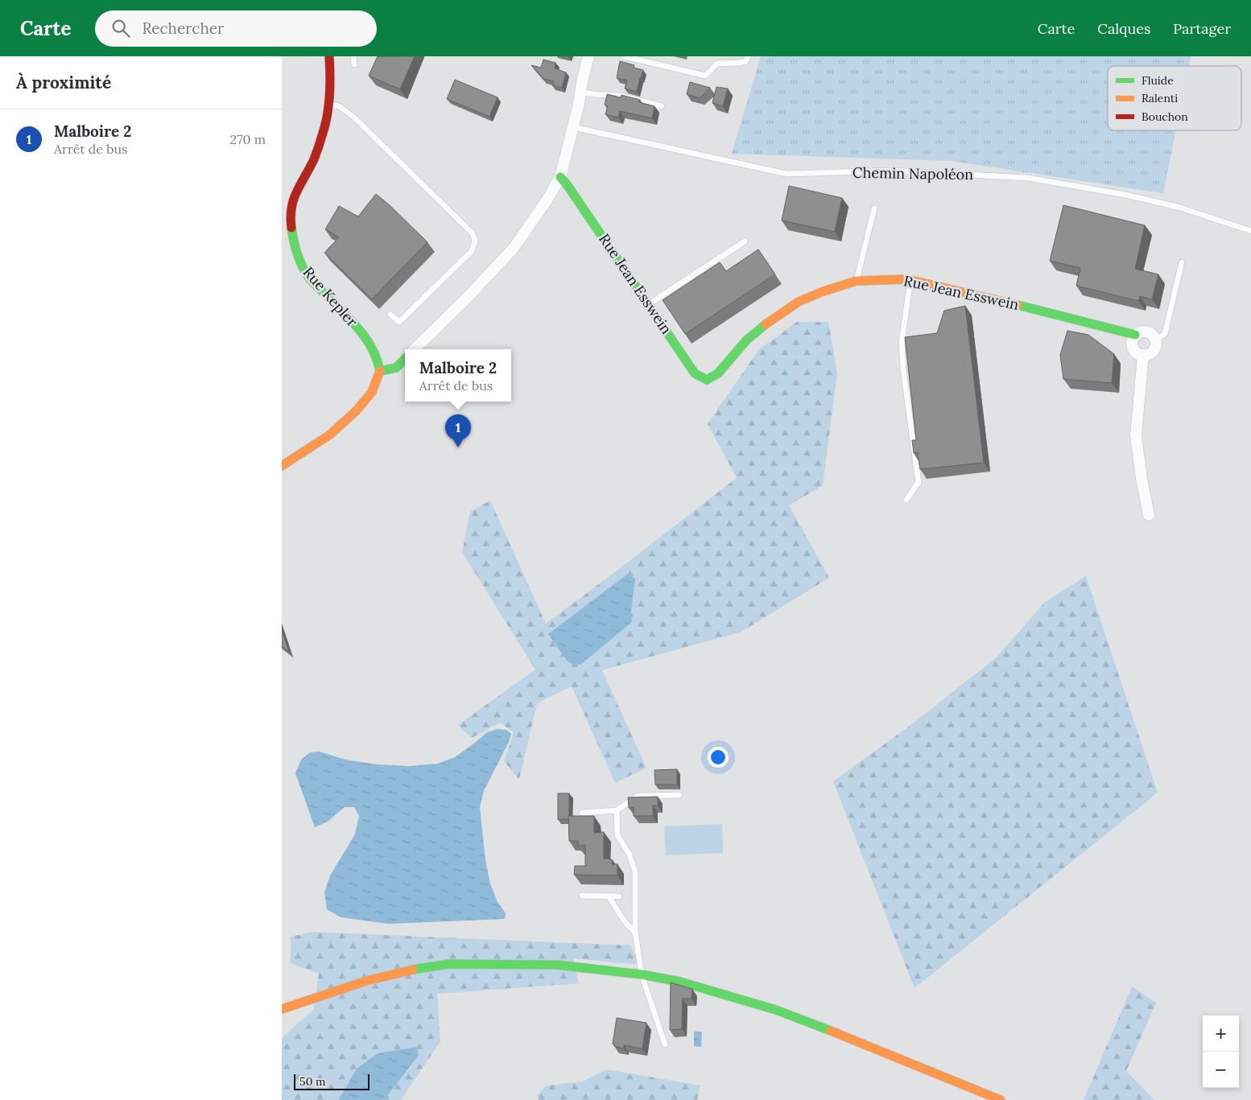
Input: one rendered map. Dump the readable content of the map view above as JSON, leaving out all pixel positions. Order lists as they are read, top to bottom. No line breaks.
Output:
{"streets":{"street":["Rue Jean Esswein","Rue Kepler"],"lane":["Chemin Napoléon"]},"legend":["Fluide","Ralenti","Bouchon"],"scale_bar":"50 m","page":{"header":"Carte","search":"Rechercher","nav":["Carte","Calques","Partager"],"heading":"À proximité","list":[{"mark":"1","name":"Malboire 2","note":"Arrêt de bus","value":"270 m"}],"popup":["Malboire 2","Arrêt de bus"],"pins":"1","map_buttons":["+","−"],"scale":"50 m"}}
